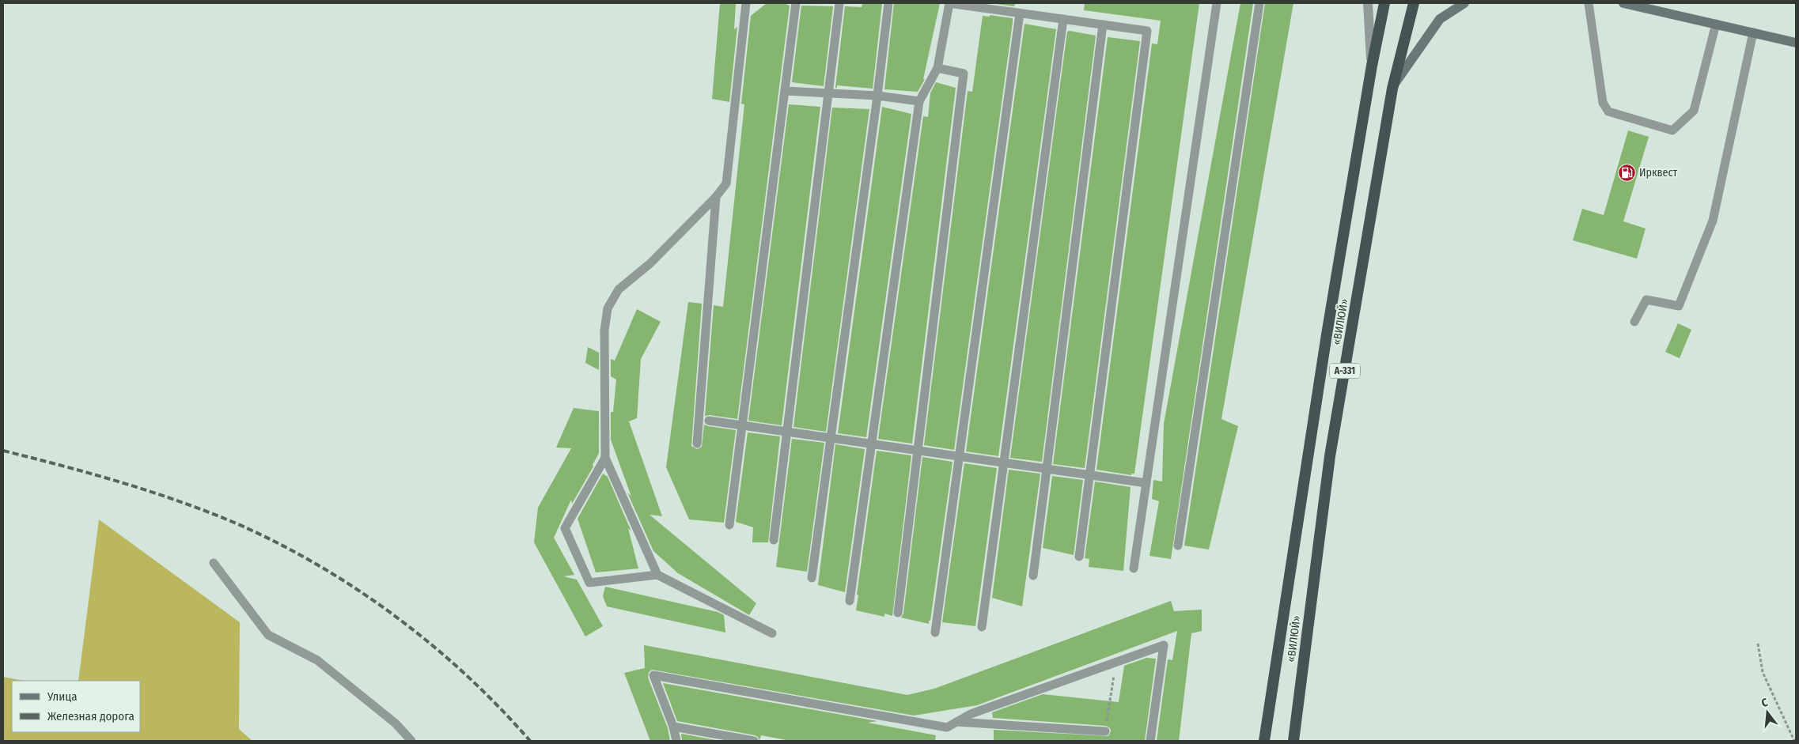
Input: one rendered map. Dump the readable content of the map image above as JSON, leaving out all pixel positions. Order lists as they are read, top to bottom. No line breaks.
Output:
{"streets":{"highway":["«ВИЛЮЙ»","А-331"]},"places":{"fuel station":["Ирквест"]},"legend":["Улица","Железная дорога"],"north":"top"}
